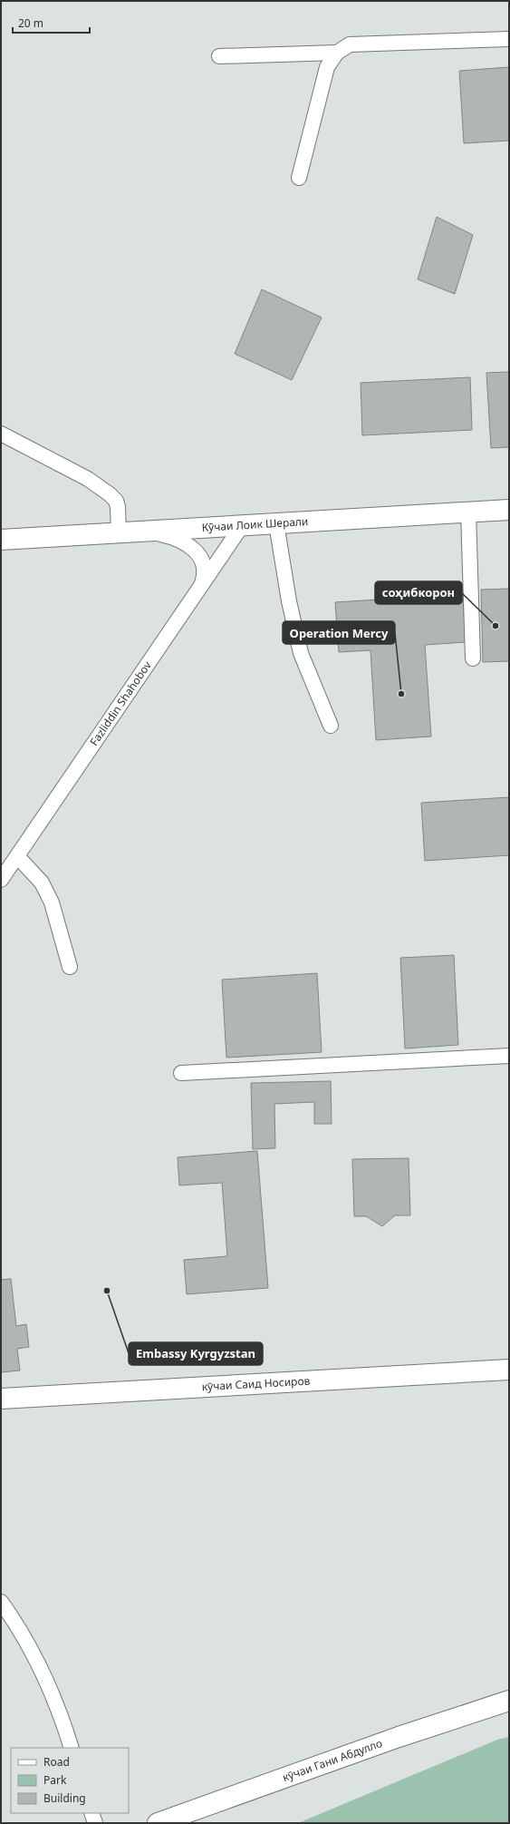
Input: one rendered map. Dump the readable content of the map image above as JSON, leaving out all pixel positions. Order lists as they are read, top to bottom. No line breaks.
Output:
{"streets":{"street":["Кӯчаи Лоик Шерали","кӯчаи Саид Носиров","кӯчаи Гани Абдулло"],"lane":["Fazliddin Shahobov"]},"crossings":[["Кӯчаи Лоик Шерали","Fazliddin Shahobov"]],"places":["соҳибкорон","Operation Mercy","Embassy Kyrgyzstan"],"legend":["Road","Park","Building"],"scale_bar":"20 m"}
